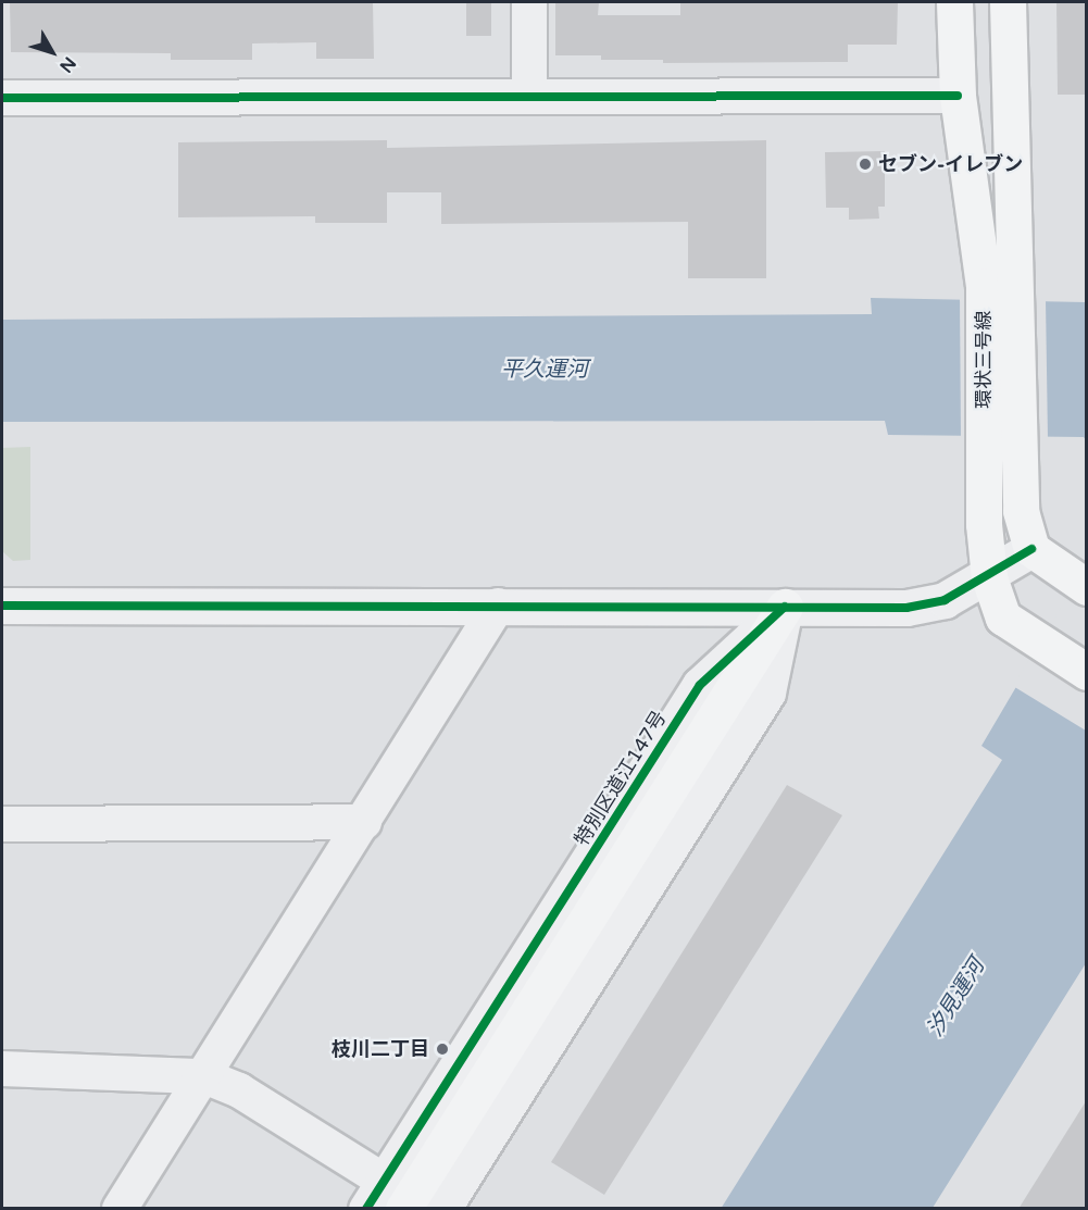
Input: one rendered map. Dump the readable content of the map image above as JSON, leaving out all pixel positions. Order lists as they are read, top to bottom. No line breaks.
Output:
{"streets":{"main road":["環状三号線"],"street":["特別区道江147号"]},"water":["平久運河","汐見運河"],"places":["セブン-イレブン","枝川二丁目"],"north":"bottom right"}
